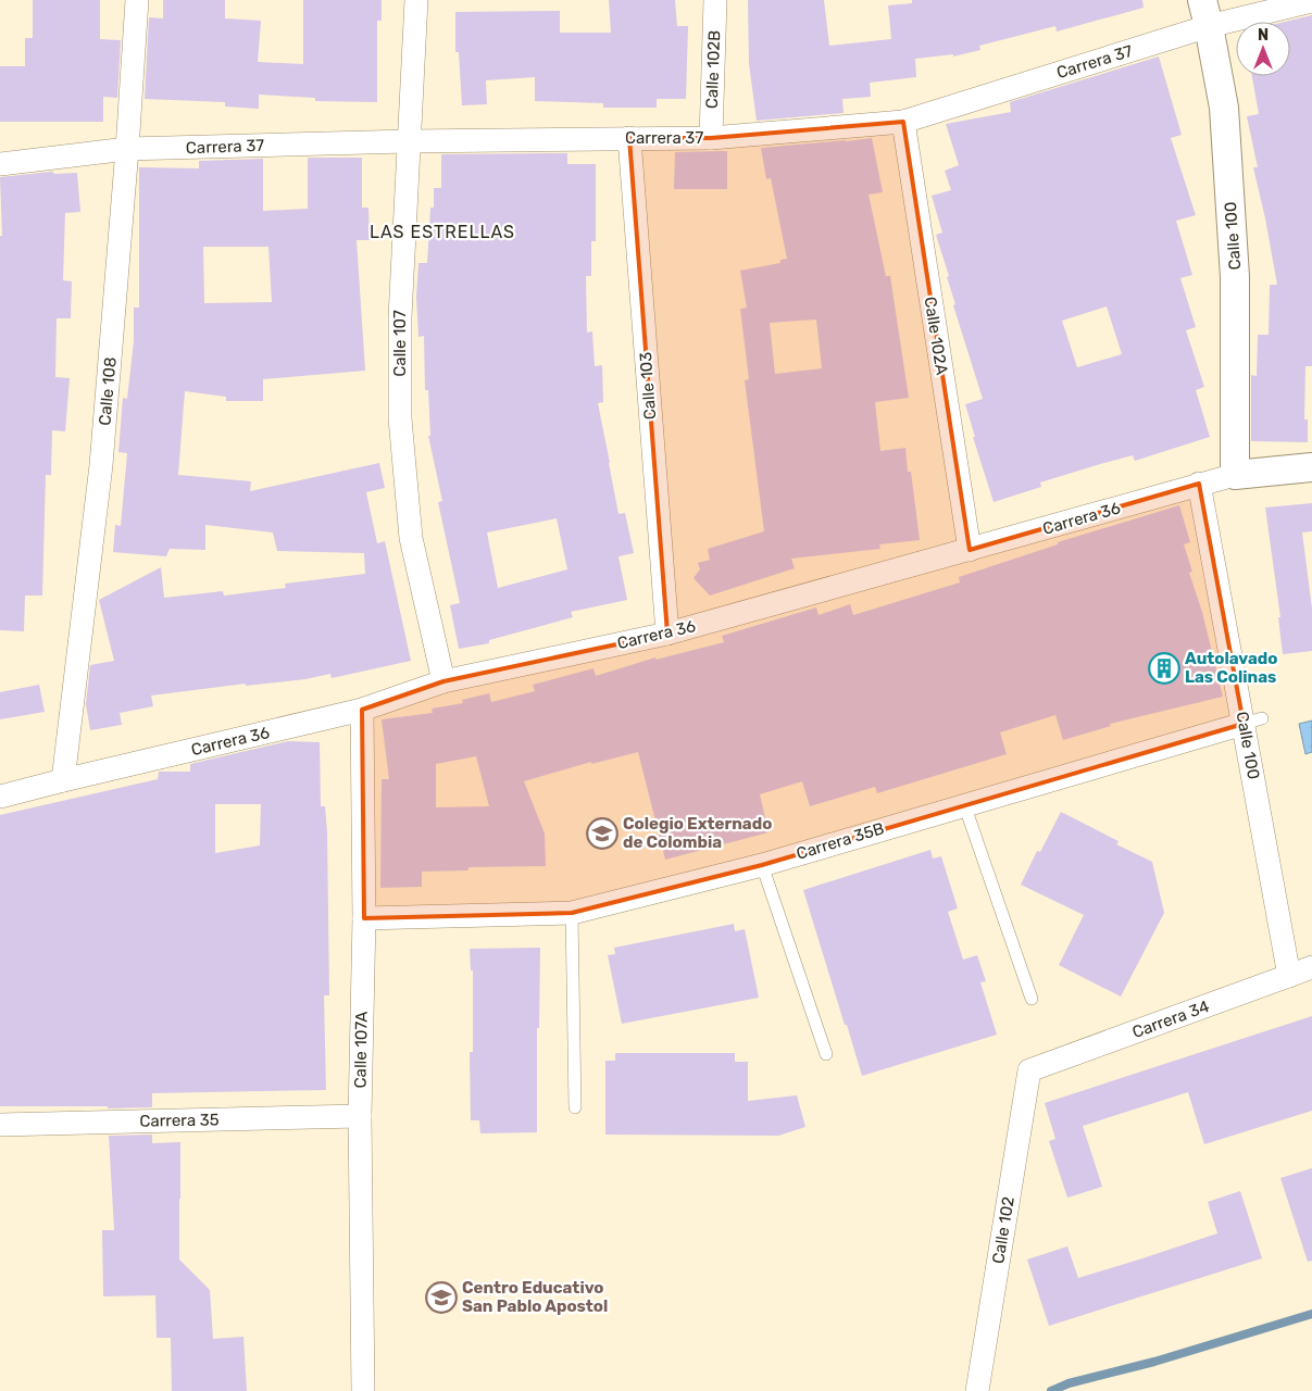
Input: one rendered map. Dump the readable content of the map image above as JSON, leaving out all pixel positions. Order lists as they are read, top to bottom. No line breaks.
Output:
{"streets":{"street":["Carrera 37","Calle 102B","Calle 100","Calle 102A","Calle 107","Calle 103","Calle 108","Carrera 36","Carrera 35B","Carrera 34","Calle 107A","Carrera 35","Calle 102"]},"crossings":[["Carrera 37","Calle 102B"],["Carrera 37","Calle 100"],["Carrera 37","Calle 102A"],["Carrera 37","Calle 107"],["Carrera 37","Calle 103"],["Carrera 37","Calle 108"],["Calle 100","Carrera 36"],["Calle 100","Carrera 35B"],["Calle 100","Carrera 34"],["Calle 102A","Carrera 36"],["Calle 107","Carrera 36"],["Calle 103","Carrera 36"],["Calle 108","Carrera 36"],["Carrera 36","Calle 107A"],["Carrera 35B","Calle 107A"],["Carrera 34","Calle 102"],["Calle 107A","Carrera 35"]],"districts":["LAS ESTRELLAS"],"places":{"building":["Autolavado Las Colinas"],"school or university":["Colegio Externado de Colombia","Centro Educativo San Pablo Apostol"]},"north":"top"}
